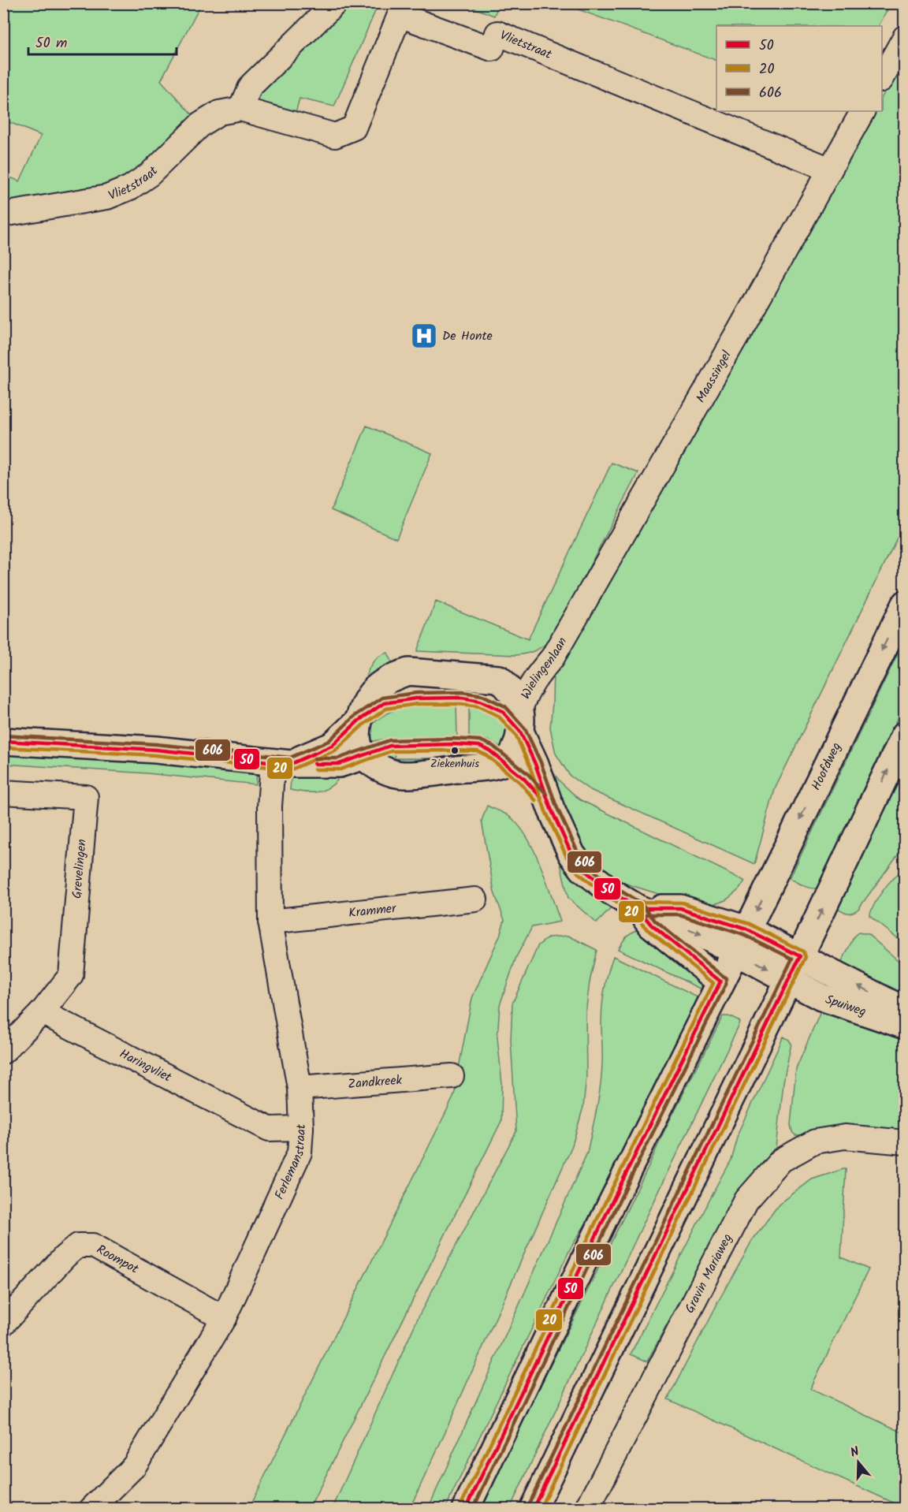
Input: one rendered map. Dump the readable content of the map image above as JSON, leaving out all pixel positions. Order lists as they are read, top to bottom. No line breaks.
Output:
{"streets":{"main road":["Hoofdweg","Spuiweg"],"street":["Vlietstraat","Maassingel","Wielingenlaan","Grevelingen","Krammer","Haringvliet","Zandkreek","Ferlemanstraat","Roompot","Gravin Mariaweg"]},"crossings":[["Vlietstraat","Maassingel"],["Maassingel","Wielingenlaan"],["Grevelingen","Haringvliet"],["Krammer","Ferlemanstraat"],["Haringvliet","Ferlemanstraat"],["Zandkreek","Ferlemanstraat"],["Ferlemanstraat","Roompot"]],"places":{"hospital":["De Honte"],"other":["Ziekenhuis"]},"lines":["transit line 606","transit line 50","transit line 20"],"legend":["50","20","606"],"scale_bar":"50 m","north":"top"}
